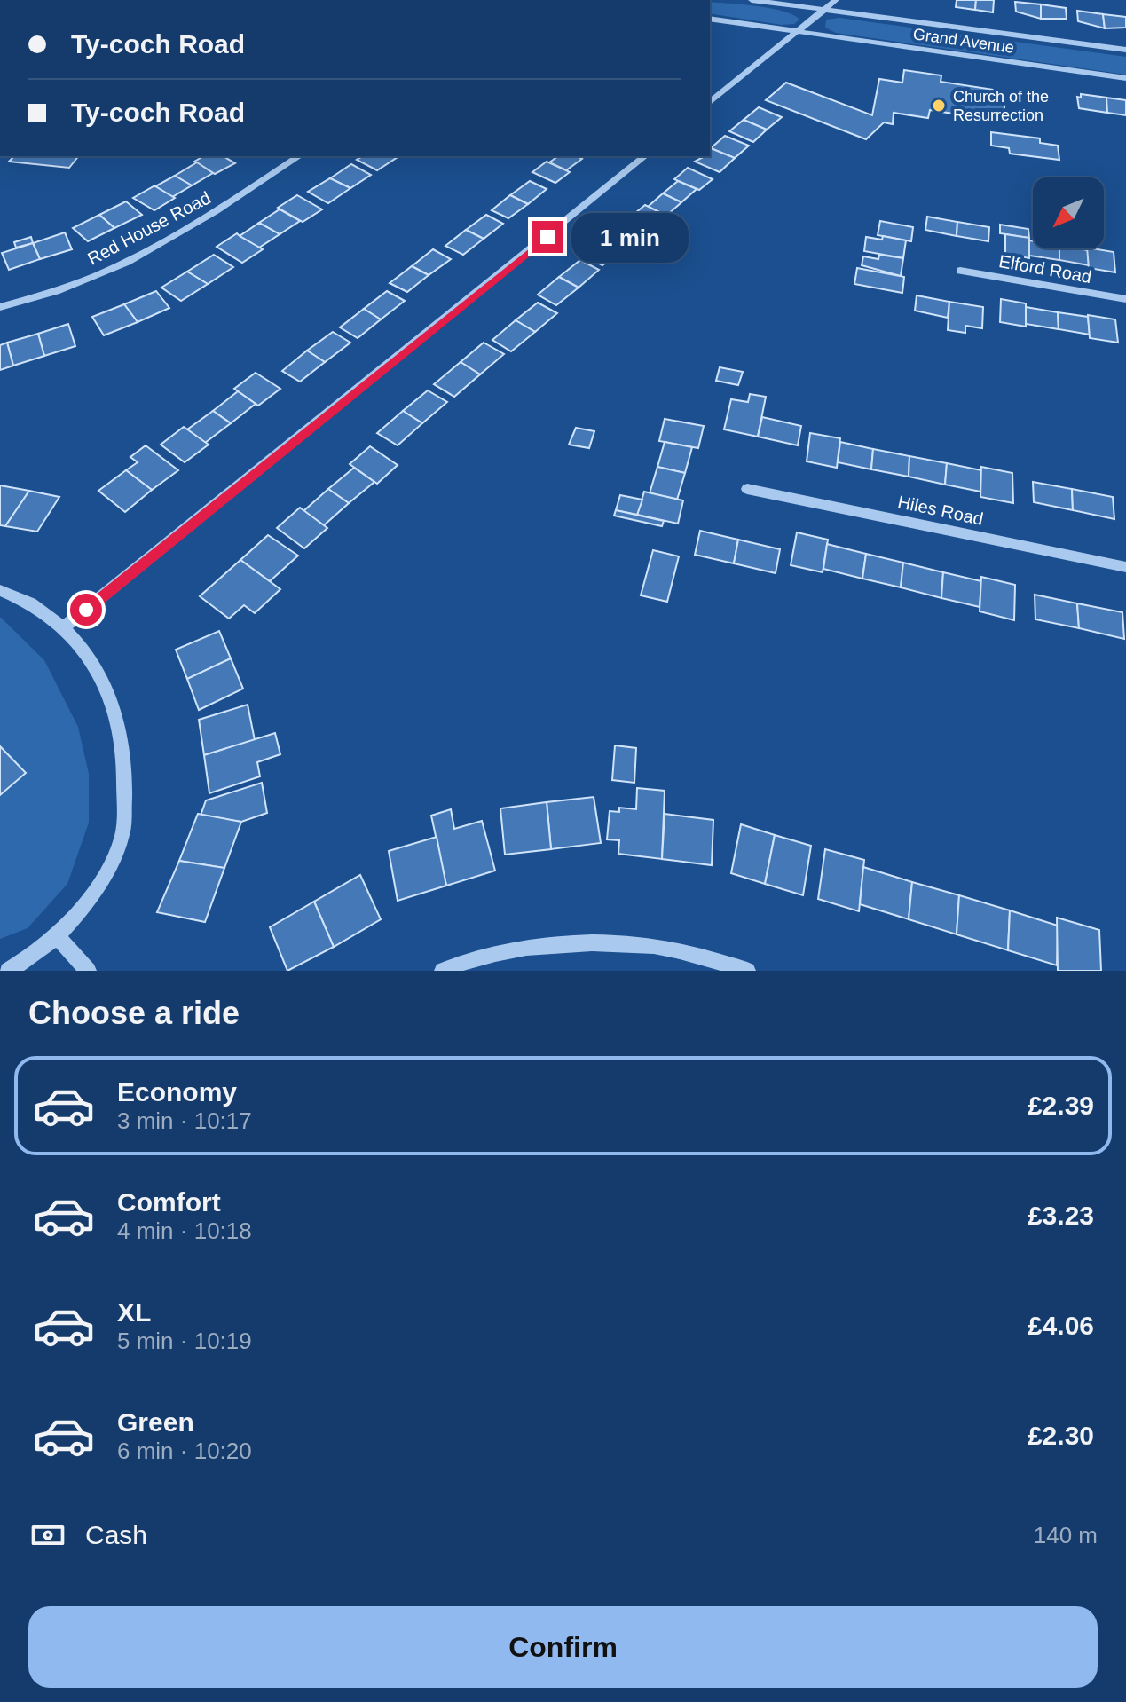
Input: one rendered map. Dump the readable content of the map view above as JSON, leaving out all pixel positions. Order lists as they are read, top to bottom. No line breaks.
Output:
{"streets":{"street":["Grand Avenue","Red House Road","Elford Road","Hiles Road"]},"places":["Church of the Resurrection"],"north":"bottom left","page":{"banner":["Ty-coch Road","Ty-coch Road"],"bubble":"1 min","heading":"Choose a ride","list":[{"name":"Economy","note":"3 min · 10:17","value":"£2.39"},{"name":"Comfort","note":"4 min · 10:18","value":"£3.23"},{"name":"XL","note":"5 min · 10:19","value":"£4.06"},{"name":"Green","note":"6 min · 10:20","value":"£2.30"}],"pay":["Cash","140 m"],"buttons":"Confirm"}}
